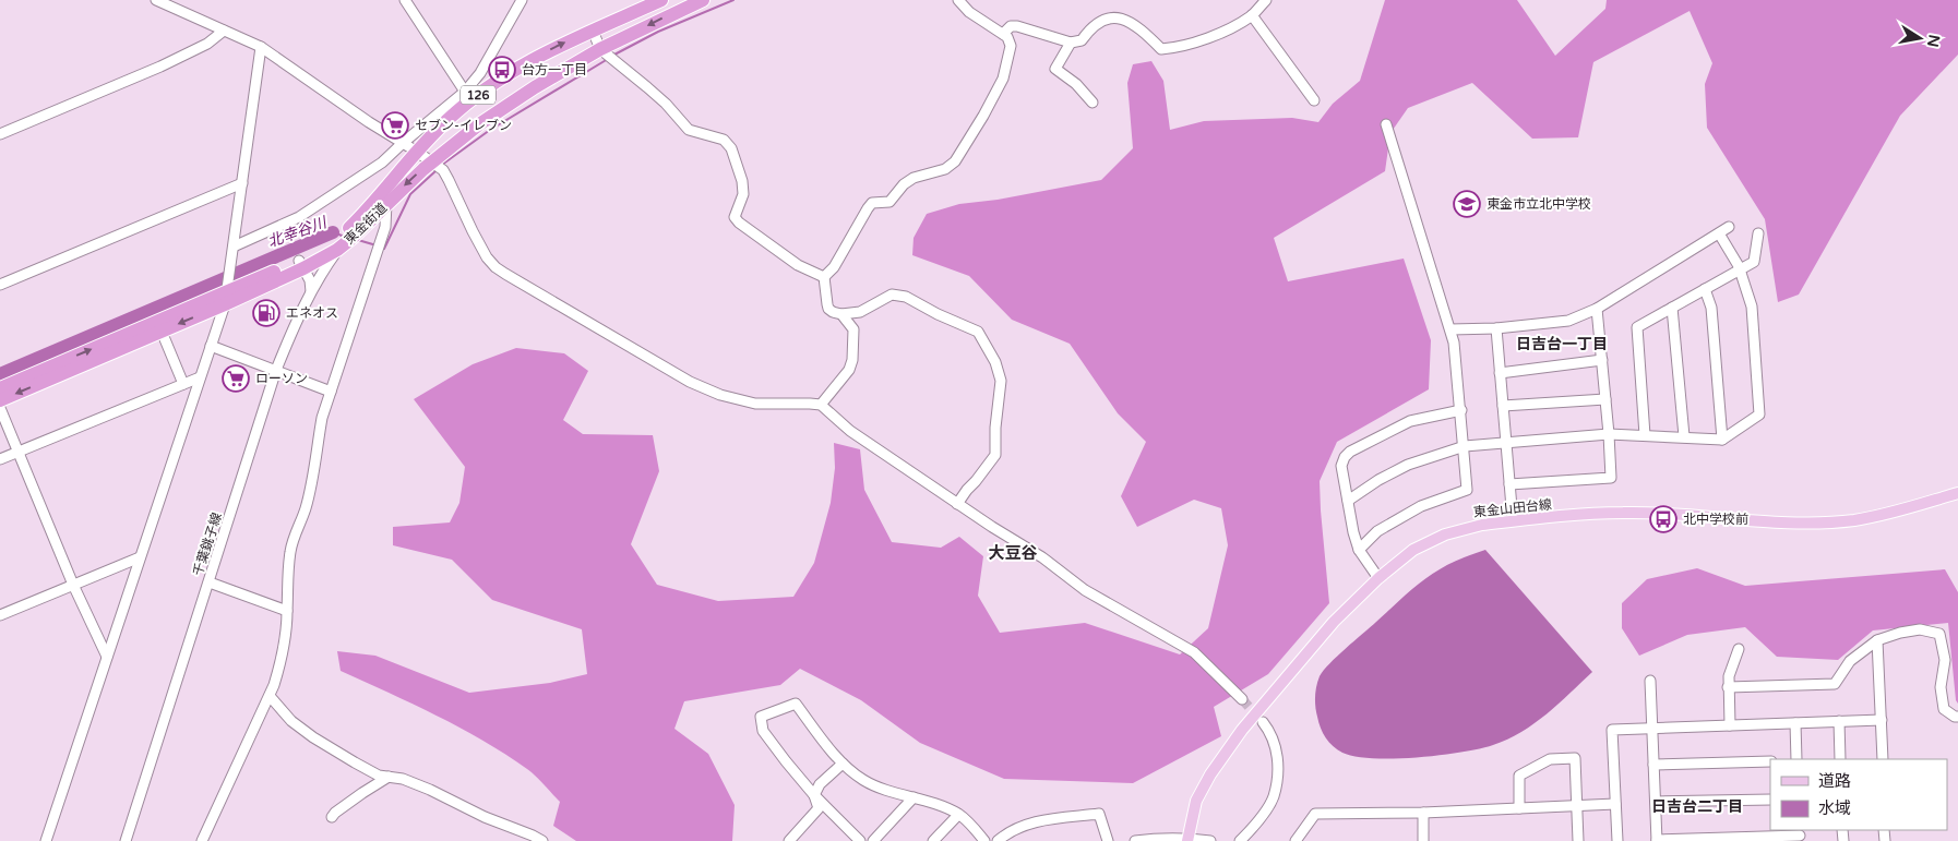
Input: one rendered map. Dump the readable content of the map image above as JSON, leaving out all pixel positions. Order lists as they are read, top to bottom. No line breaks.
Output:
{"streets":{"highway":["126","東金街道"],"main road":["東金山田台線"],"street":["千葉銚子線"]},"crossings":[["東金街道","千葉銚子線"]],"districts":["日吉台一丁目","大豆谷","日吉台二丁目"],"water":["北幸谷川"],"places":{"bus stop":["台方一丁目","北中学校前"],"supermarket":["セブン-イレブン","ローソン"],"school or university":["東金市立北中学校"],"fuel station":["エネオス"]},"legend":["道路","水域"],"north":"right"}
